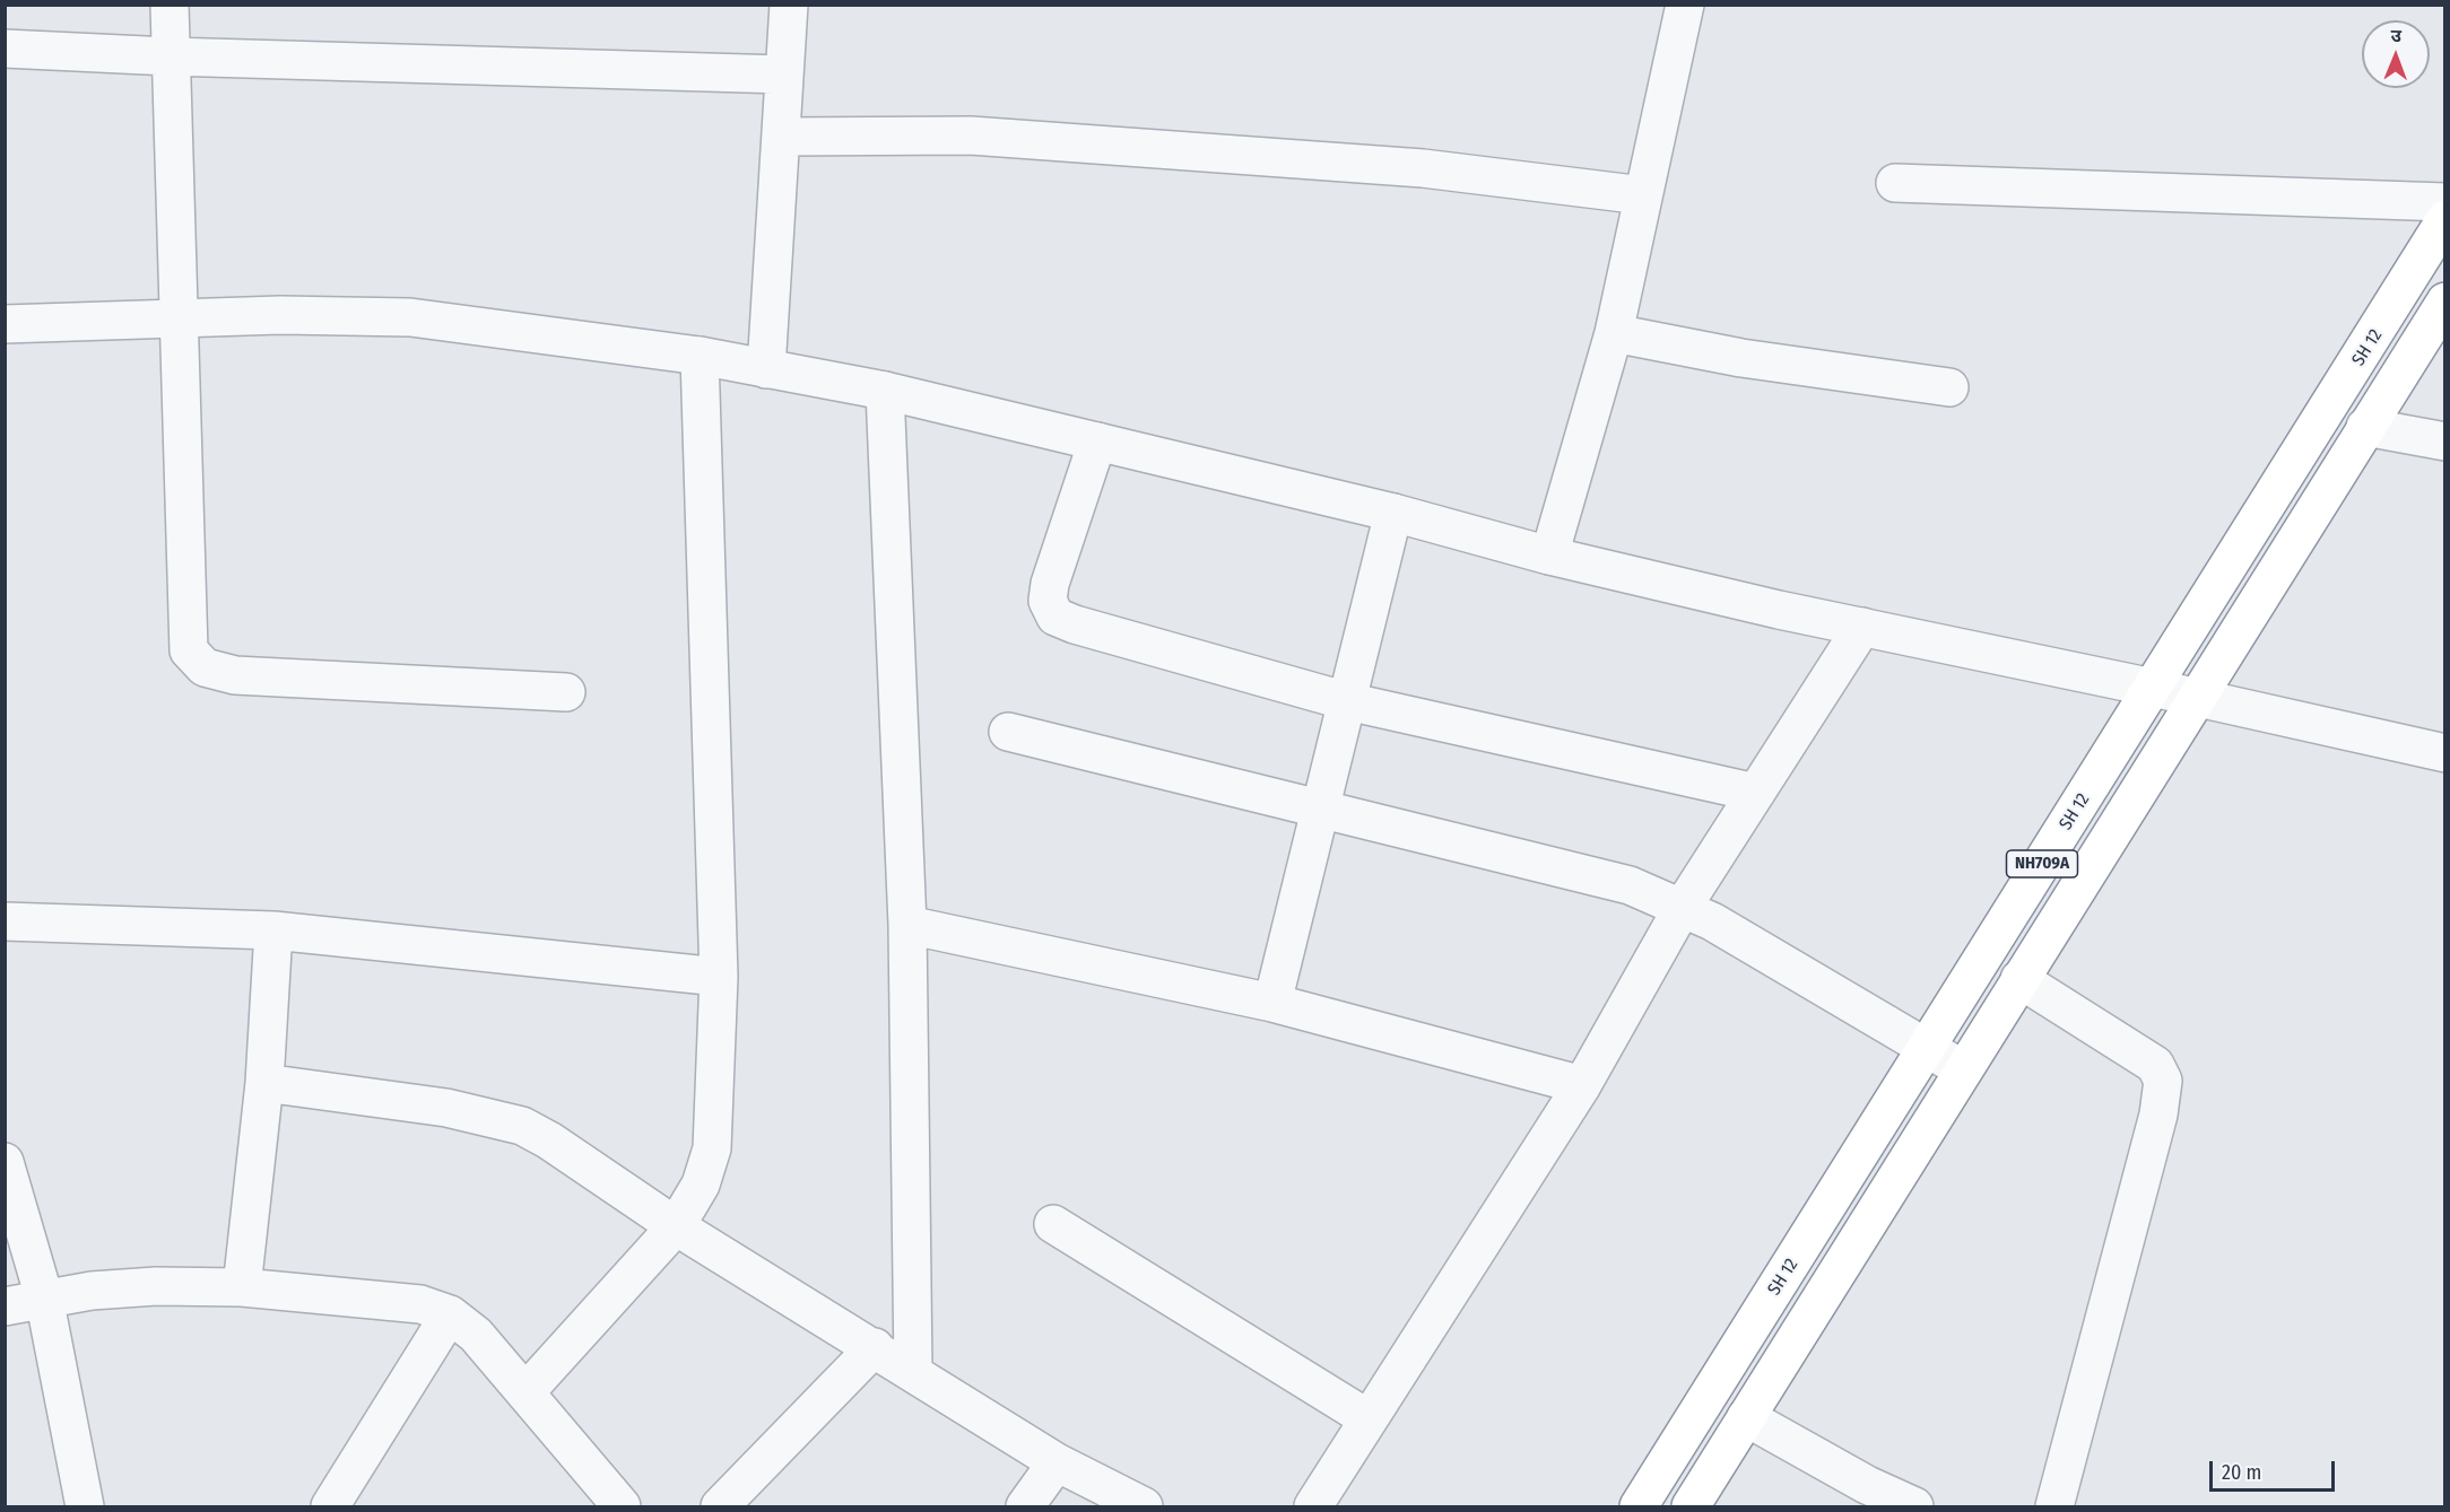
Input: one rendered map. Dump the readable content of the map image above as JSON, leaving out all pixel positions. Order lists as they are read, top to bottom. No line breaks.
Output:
{"streets":{"highway":["SH 12","NH709A"]},"scale_bar":"20 m","north":"top"}
